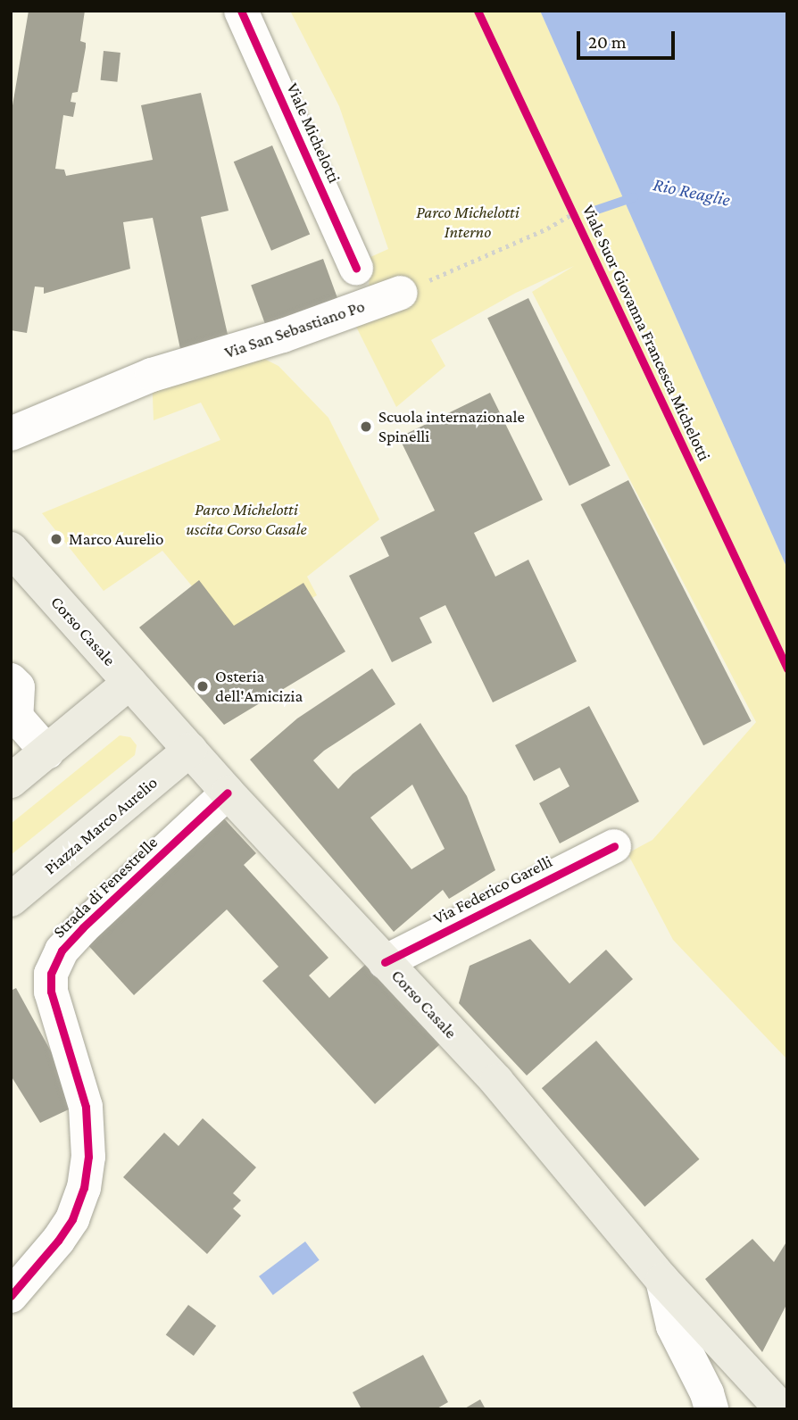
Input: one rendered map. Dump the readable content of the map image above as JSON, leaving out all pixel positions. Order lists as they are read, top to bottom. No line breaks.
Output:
{"streets":{"main road":["Corso Casale","Piazza Marco Aurelio"],"street":["Viale Michelotti","Via San Sebastiano Po","Strada di Fenestrelle","Via Federico Garelli"],"cycle path":["Viale Suor Giovanna Francesca Michelotti"]},"crossings":[["Corso Casale","Piazza Marco Aurelio"],["Corso Casale","Strada di Fenestrelle"],["Corso Casale","Via Federico Garelli"]],"water":["Rio Reaglie"],"parks":["Parco Michelotti Interno","Parco Michelotti uscita Corso Casale"],"places":["Scuola internazionale Spinelli","Marco Aurelio","Osteria dell'Amicizia"],"scale_bar":"20 m"}
